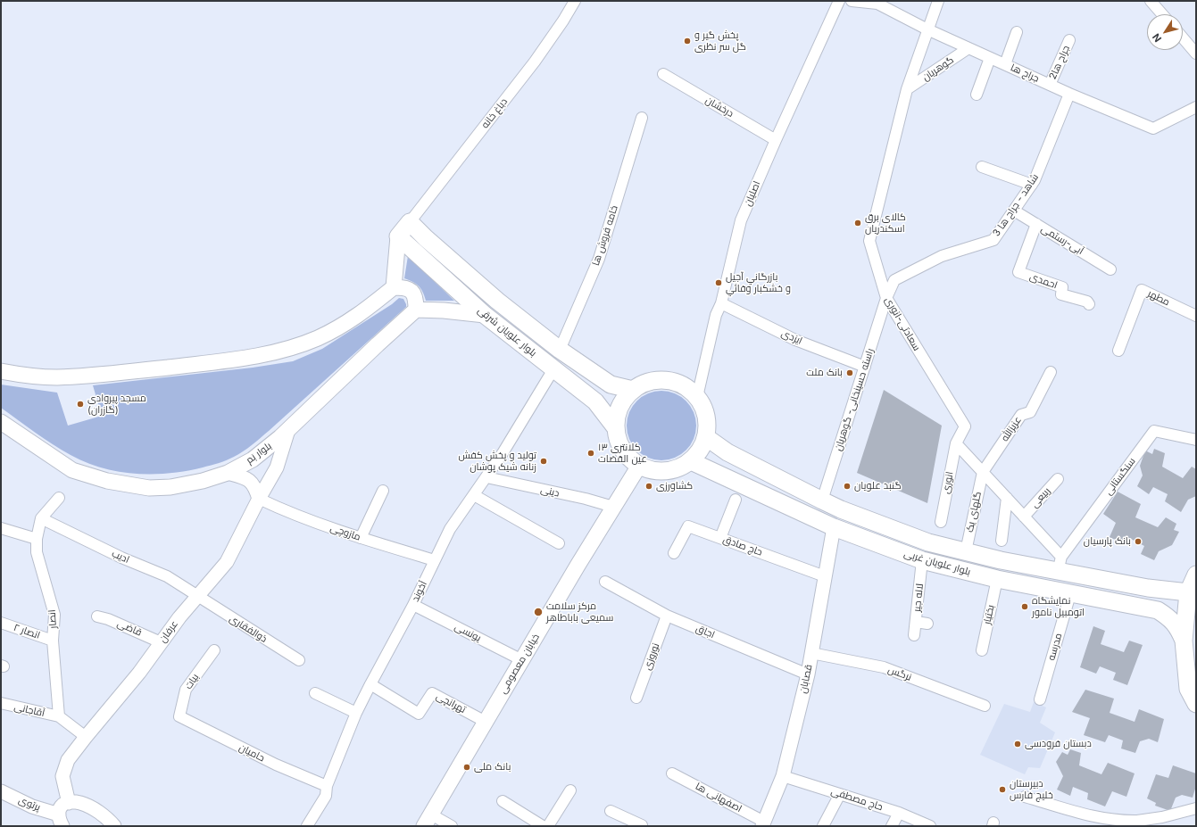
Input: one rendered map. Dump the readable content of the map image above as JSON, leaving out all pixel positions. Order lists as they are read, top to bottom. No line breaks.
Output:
{"streets":{"main road":["بلوار علویان شرقی","بلوار بَم","بلوار علویان غربی","خیابان معصومی"],"street":["جراح ها2","گوهریان","جراح ها","درخشان","دباغ خانه","اصلیان","شاهد - جراح ها 3","خامه فروش ها","آبی-رستمی","احمدی","مطهر","سعادتی-انوری","ایزدی","راسته حسینخانی- گوهریان","عزیزالله","سنگستانی","انوری","دینی","ربیعی","گلهای یک","مازوچی","حاج صادق","ادیب","آخوند","لاله جیر","بختیار","انصار","قاضی","ذوالفقاری","انصار ۲","عرفان","اجاق","یونسی","مدرسه","نوروزی","نرگس","قصابان","بیات","تهرانچی","آقاجانی","حامیان","اصفهانی ها","حاج مصطفی","پرتوی"]},"crossings":[["جراح ها2","جراح ها"],["گوهریان","جراح ها"],["گوهریان","سعادتی-انوری"],["جراح ها","شاهد - جراح ها 3"],["جراح ها","سعادتی-انوری"],["درخشان","اصلیان"],["دباغ خانه","بلوار علویان شرقی"],["اصلیان","بلوار علویان شرقی"],["اصلیان","ایزدی"],["اصلیان","بلوار علویان غربی"],["اصلیان","خیابان معصومی"],["شاهد - جراح ها 3","آبی-رستمی"],["شاهد - جراح ها 3","سعادتی-انوری"],["شاهد - جراح ها 3","راسته حسینخانی- گوهریان"],["خامه فروش ها","بلوار علویان شرقی"],["آبی-رستمی","احمدی"],["سعادتی-انوری","راسته حسینخانی- گوهریان"],["سعادتی-انوری","انوری"],["بلوار علویان شرقی","بلوار علویان غربی"],["بلوار علویان شرقی","آخوند"],["بلوار علویان شرقی","خیابان معصومی"],["ایزدی","راسته حسینخانی- گوهریان"],["راسته حسینخانی- گوهریان","بلوار علویان غربی"],["عزیزالله","گلهای یک"],["بلوار بَم","عرفان"],["سنگستانی","بلوار علویان غربی"],["دینی","آخوند"],["دینی","خیابان معصومی"],["گلهای یک","بلوار علویان غربی"],["مازوچی","آخوند"],["مازوچی","عرفان"],["حاج صادق","قصابان"],["ادیب","انصار"],["ادیب","ذوالفقاری"],["ادیب","عرفان"],["بلوار علویان غربی","لاله جیر"],["بلوار علویان غربی","بختیار"],["بلوار علویان غربی","مدرسه"],["بلوار علویان غربی","خیابان معصومی"],["بلوار علویان غربی","قصابان"],["آخوند","یونسی"],["آخوند","تهرانچی"],["آخوند","حامیان"],["انصار","انصار ۲"],["انصار","آقاجانی"],["قاضی","عرفان"],["ذوالفقاری","عرفان"],["عرفان","پرتوی"],["اجاق","نوروزی"],["اجاق","قصابان"],["یونسی","خیابان معصومی"],["خیابان معصومی","تهرانچی"],["نرگس","قصابان"],["قصابان","اصفهانی ها"],["قصابان","حاج مصطفی"],["بیات","حامیان"]],"places":["پخش گیر و گل سر نظری","کالای برق اسکندریان","بازرگاني آجيل و خشكبار وفائي","بانک ملت","مسجد پیروادی (گازران)","کلانتری ۱۳ عین القضات","تولید و پخش کفش زنانه شیک پوشان","کشاورزی","گنبد علویان","بانک پارسیان","نمایشگاه اتومبیل نامور","مرکز سلامت سمیعی باباطاهر","دبستان فرودسی","بانک ملی","دبیرستان خلیج فارس"],"north":"bottom left"}
